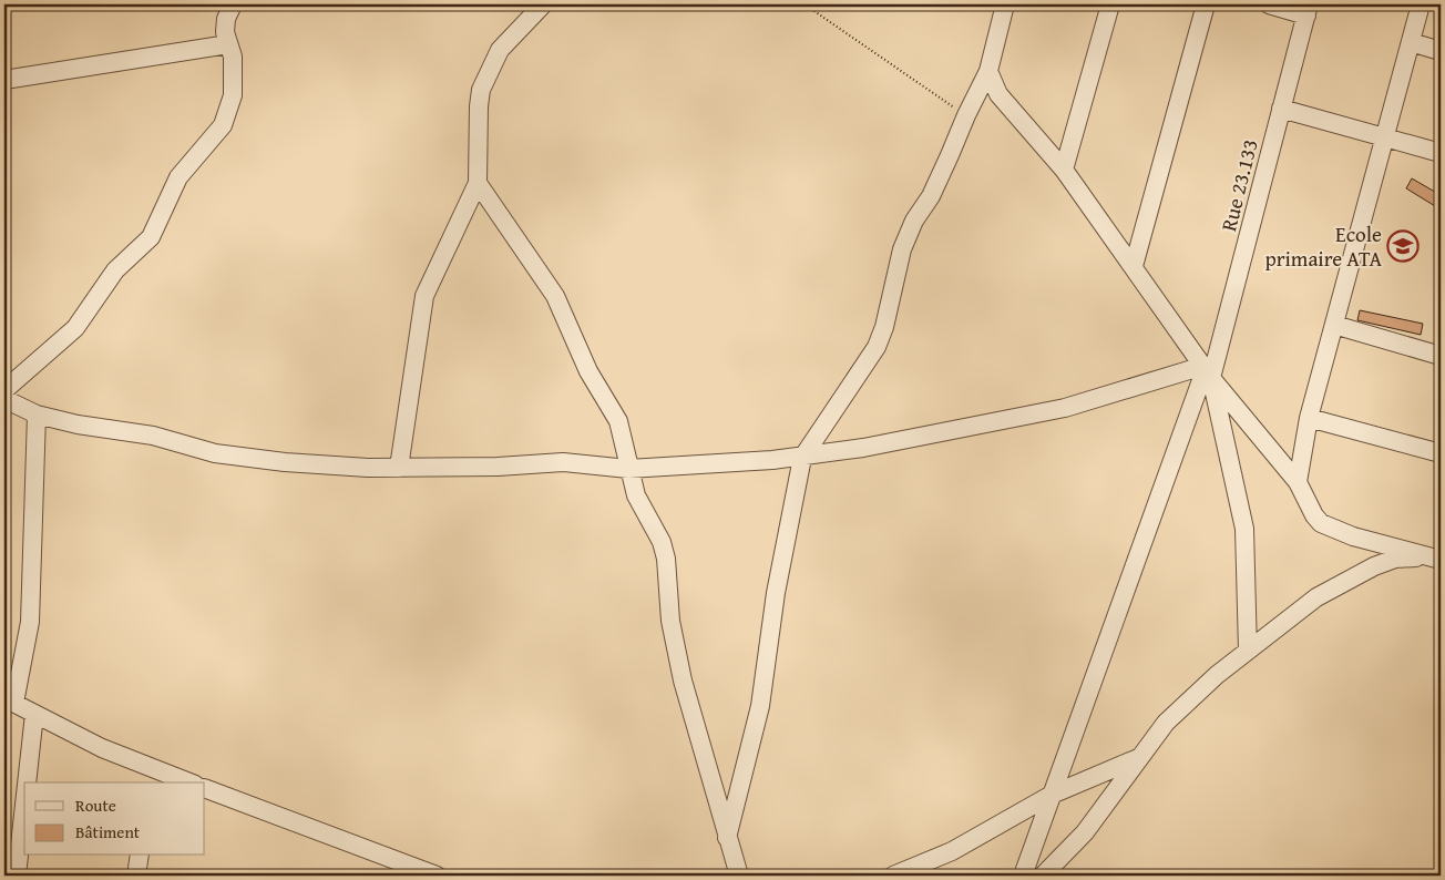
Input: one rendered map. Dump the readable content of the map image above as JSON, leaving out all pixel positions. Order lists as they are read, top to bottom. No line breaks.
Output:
{"streets":{"street":["Rue 23.133"]},"places":{"school or university":["Ecole primaire ATA"]},"legend":["Route","Bâtiment"]}
